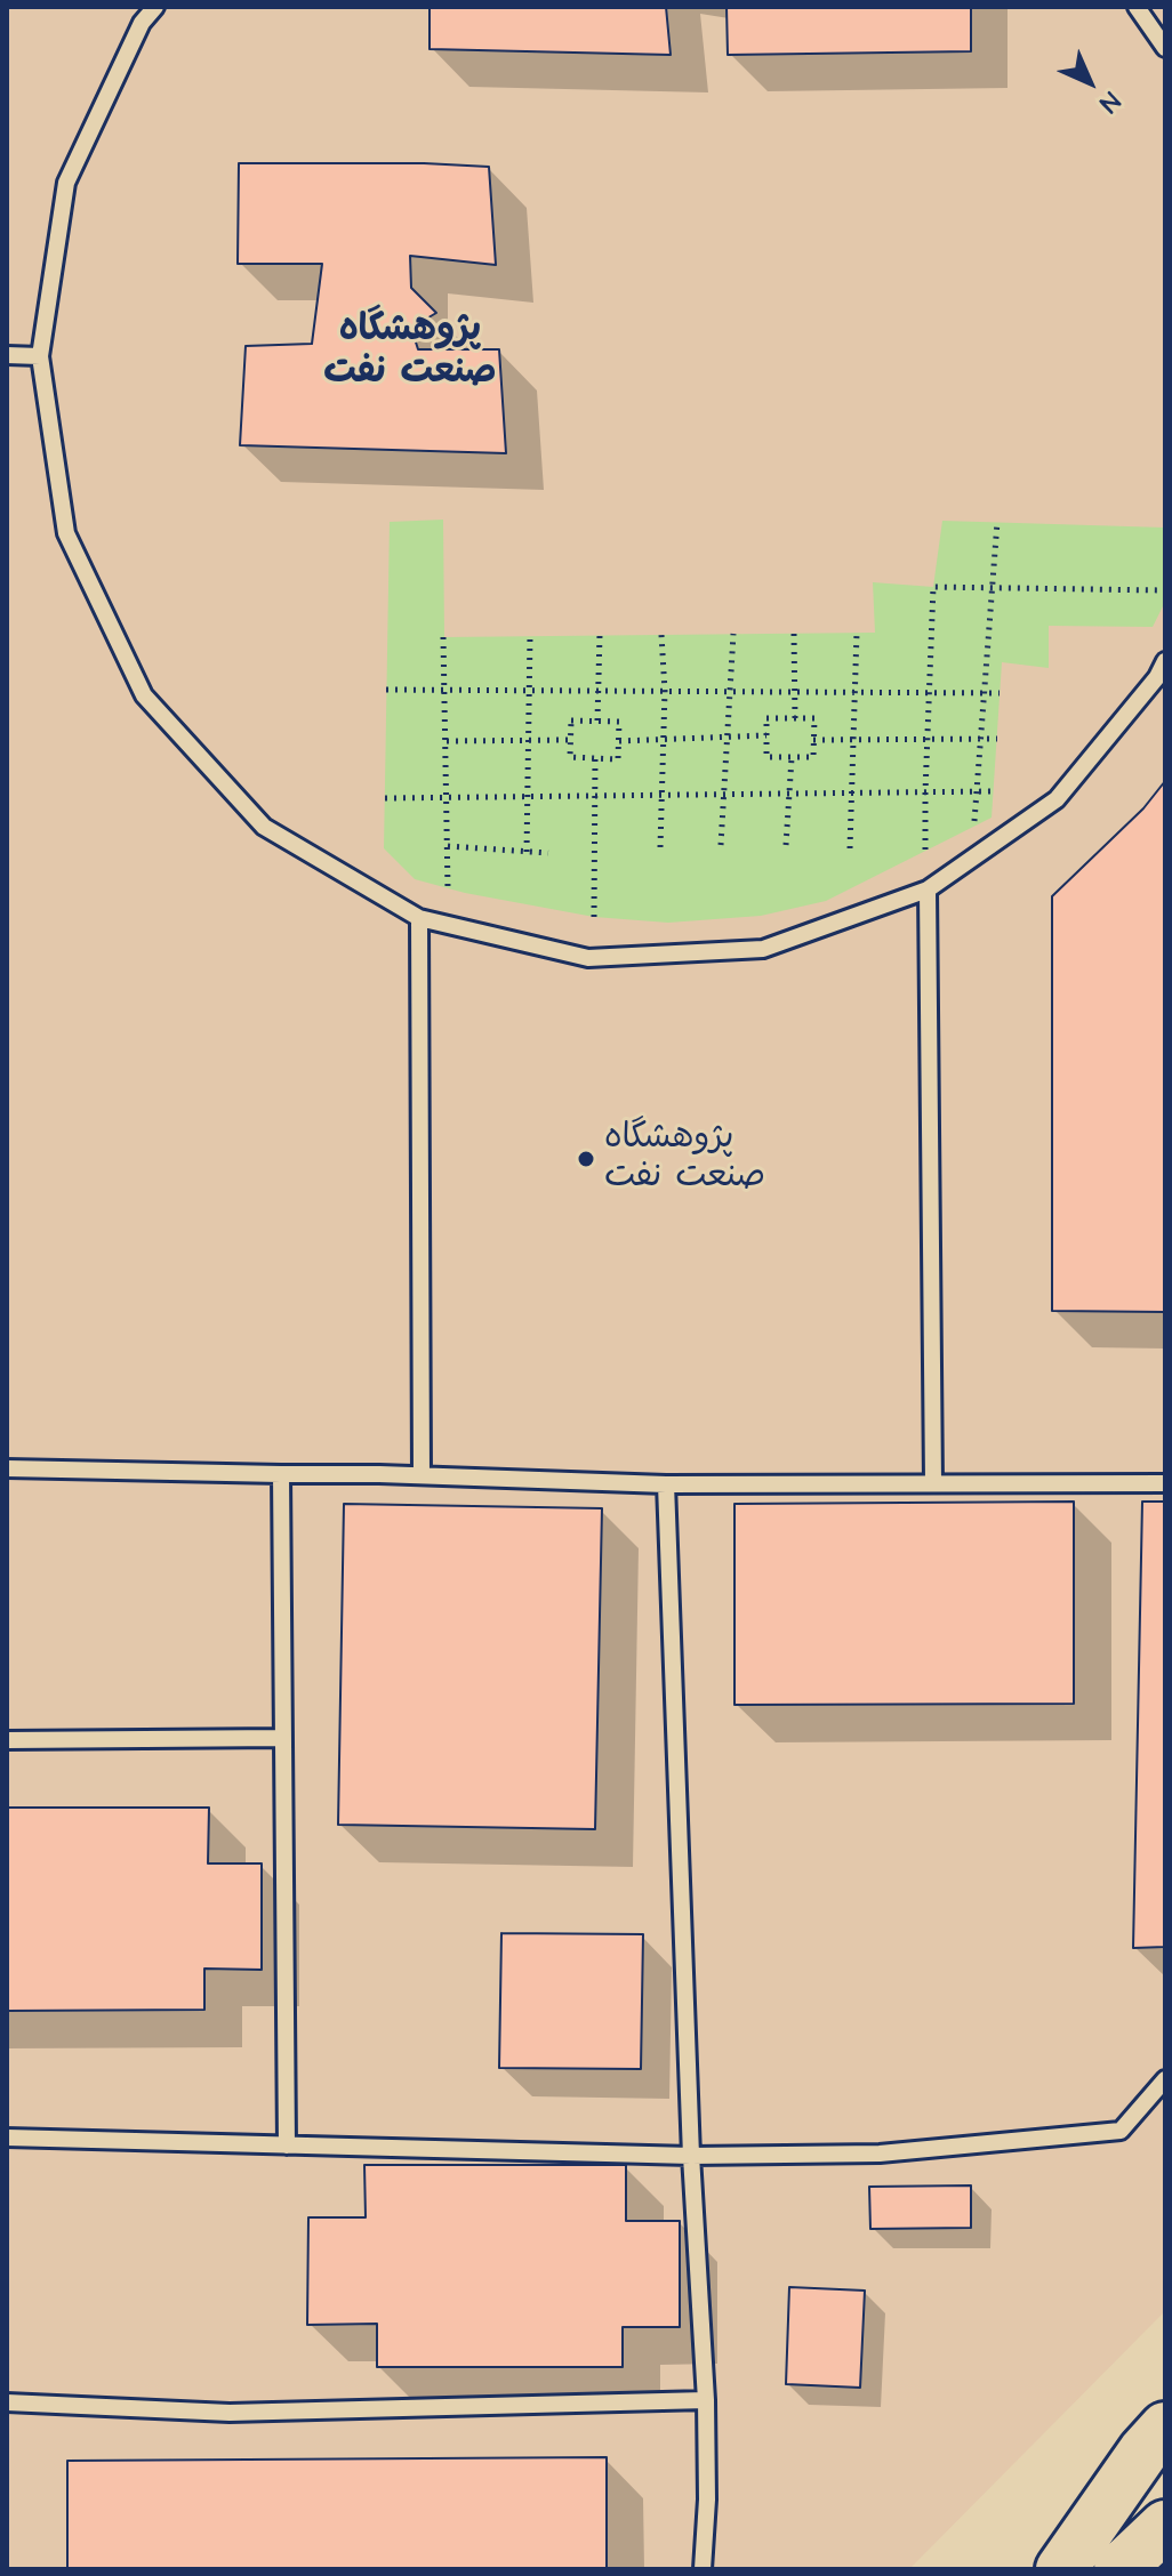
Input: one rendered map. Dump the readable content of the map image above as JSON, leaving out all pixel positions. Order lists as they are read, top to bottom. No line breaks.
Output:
{"districts":["پژوهشگاه صنعت نفت"],"places":["پژوهشگاه صنعت نفت"],"north":"bottom right"}
